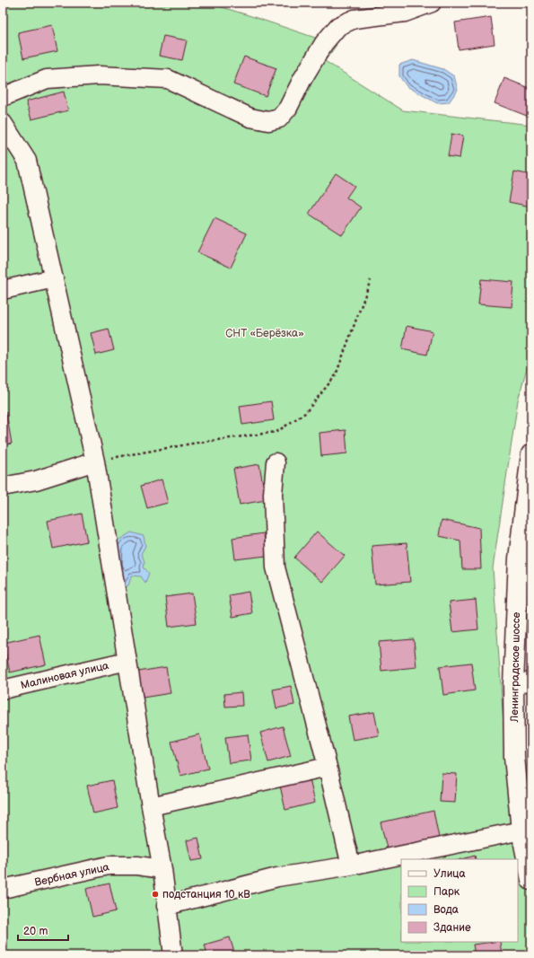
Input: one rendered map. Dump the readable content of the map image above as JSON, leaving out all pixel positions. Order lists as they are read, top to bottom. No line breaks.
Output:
{"streets":{"main road":["Ленинградское шоссе"],"street":["Малиновая улица","Вербная улица"]},"parks":["СНТ «Берёзка»"],"places":["подстанция 10 кВ"],"legend":["Улица","Парк","Вода","Здание"],"scale_bar":"20 m"}
